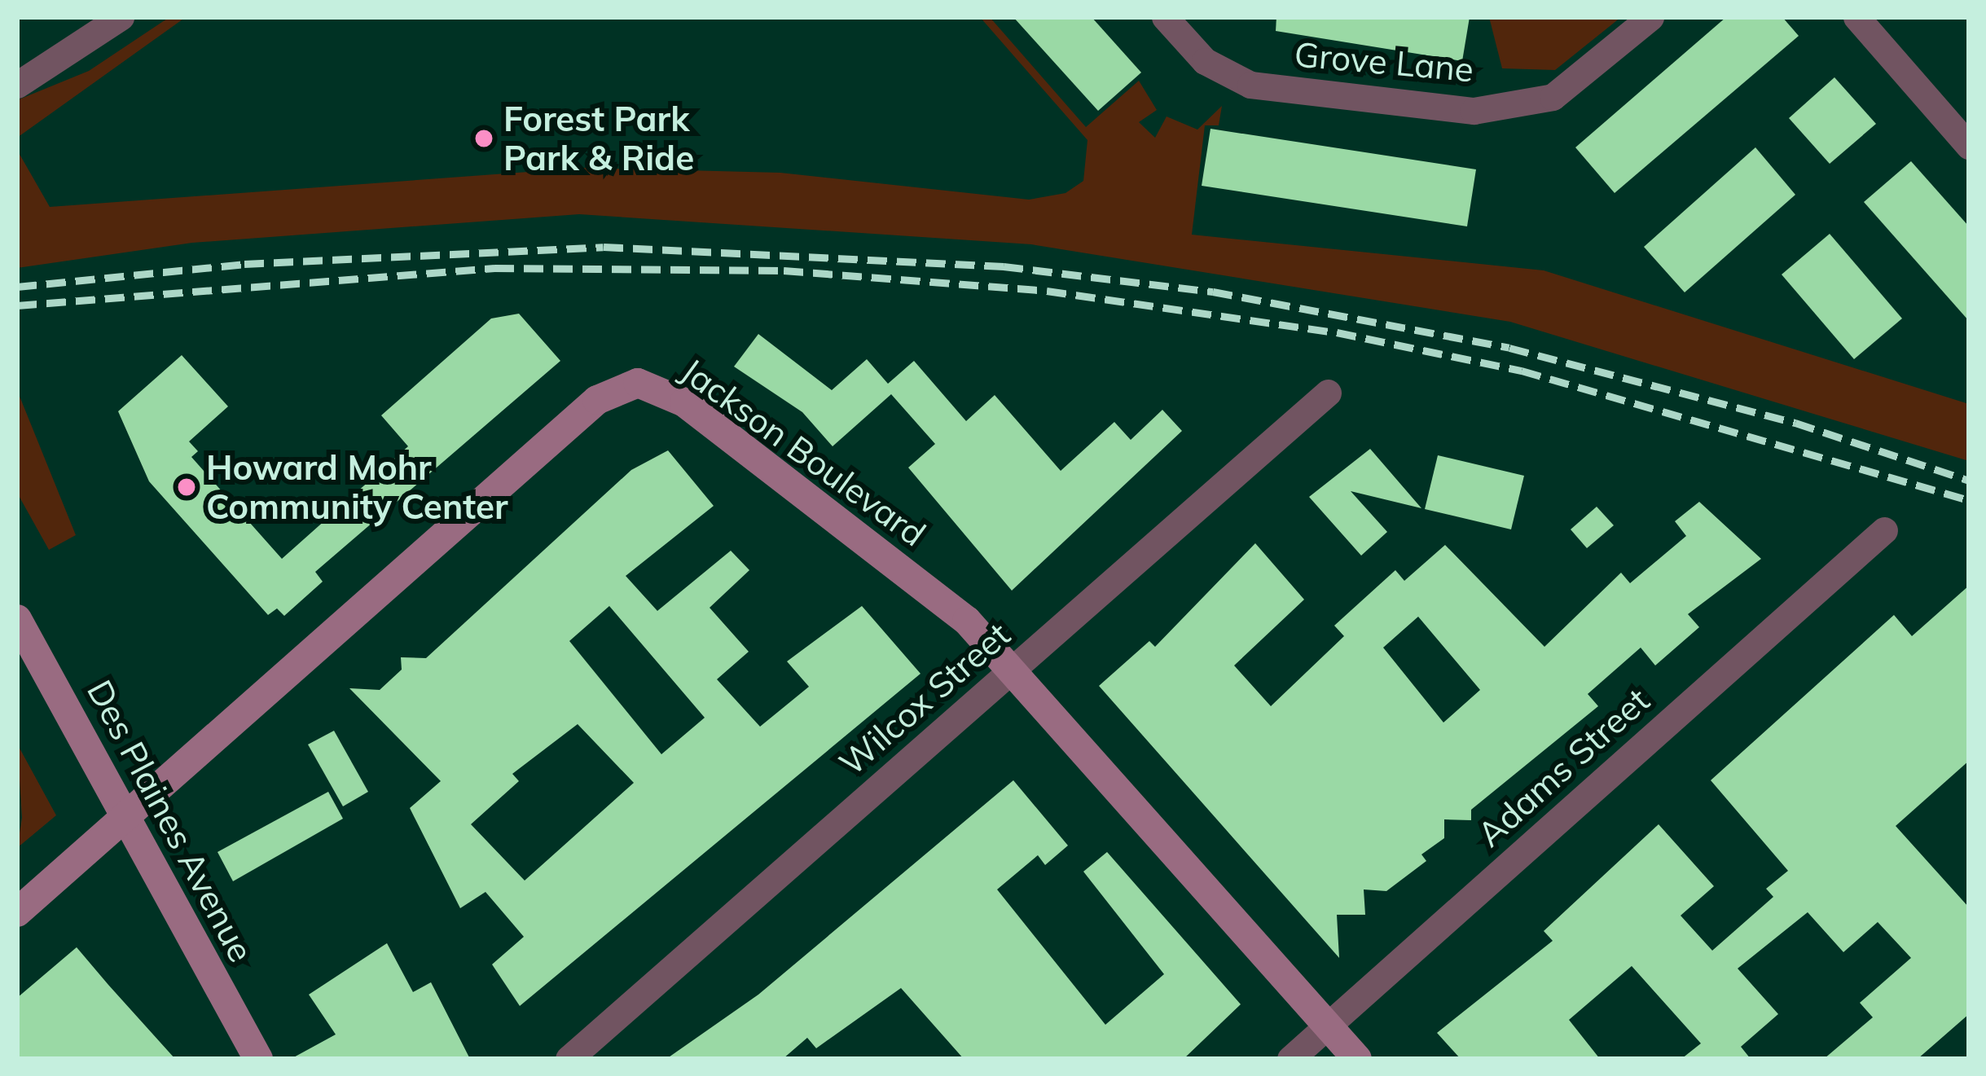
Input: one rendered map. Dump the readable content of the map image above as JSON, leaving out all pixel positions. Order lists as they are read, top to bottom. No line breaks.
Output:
{"streets":{"street":["Grove Lane","Jackson Boulevard","Wilcox Street","Adams Street","Des Plaines Avenue"]},"crossings":[["Jackson Boulevard","Wilcox Street"],["Jackson Boulevard","Adams Street"],["Jackson Boulevard","Des Plaines Avenue"]],"places":["Forest Park Park & Ride","Howard Mohr Community Center"]}
